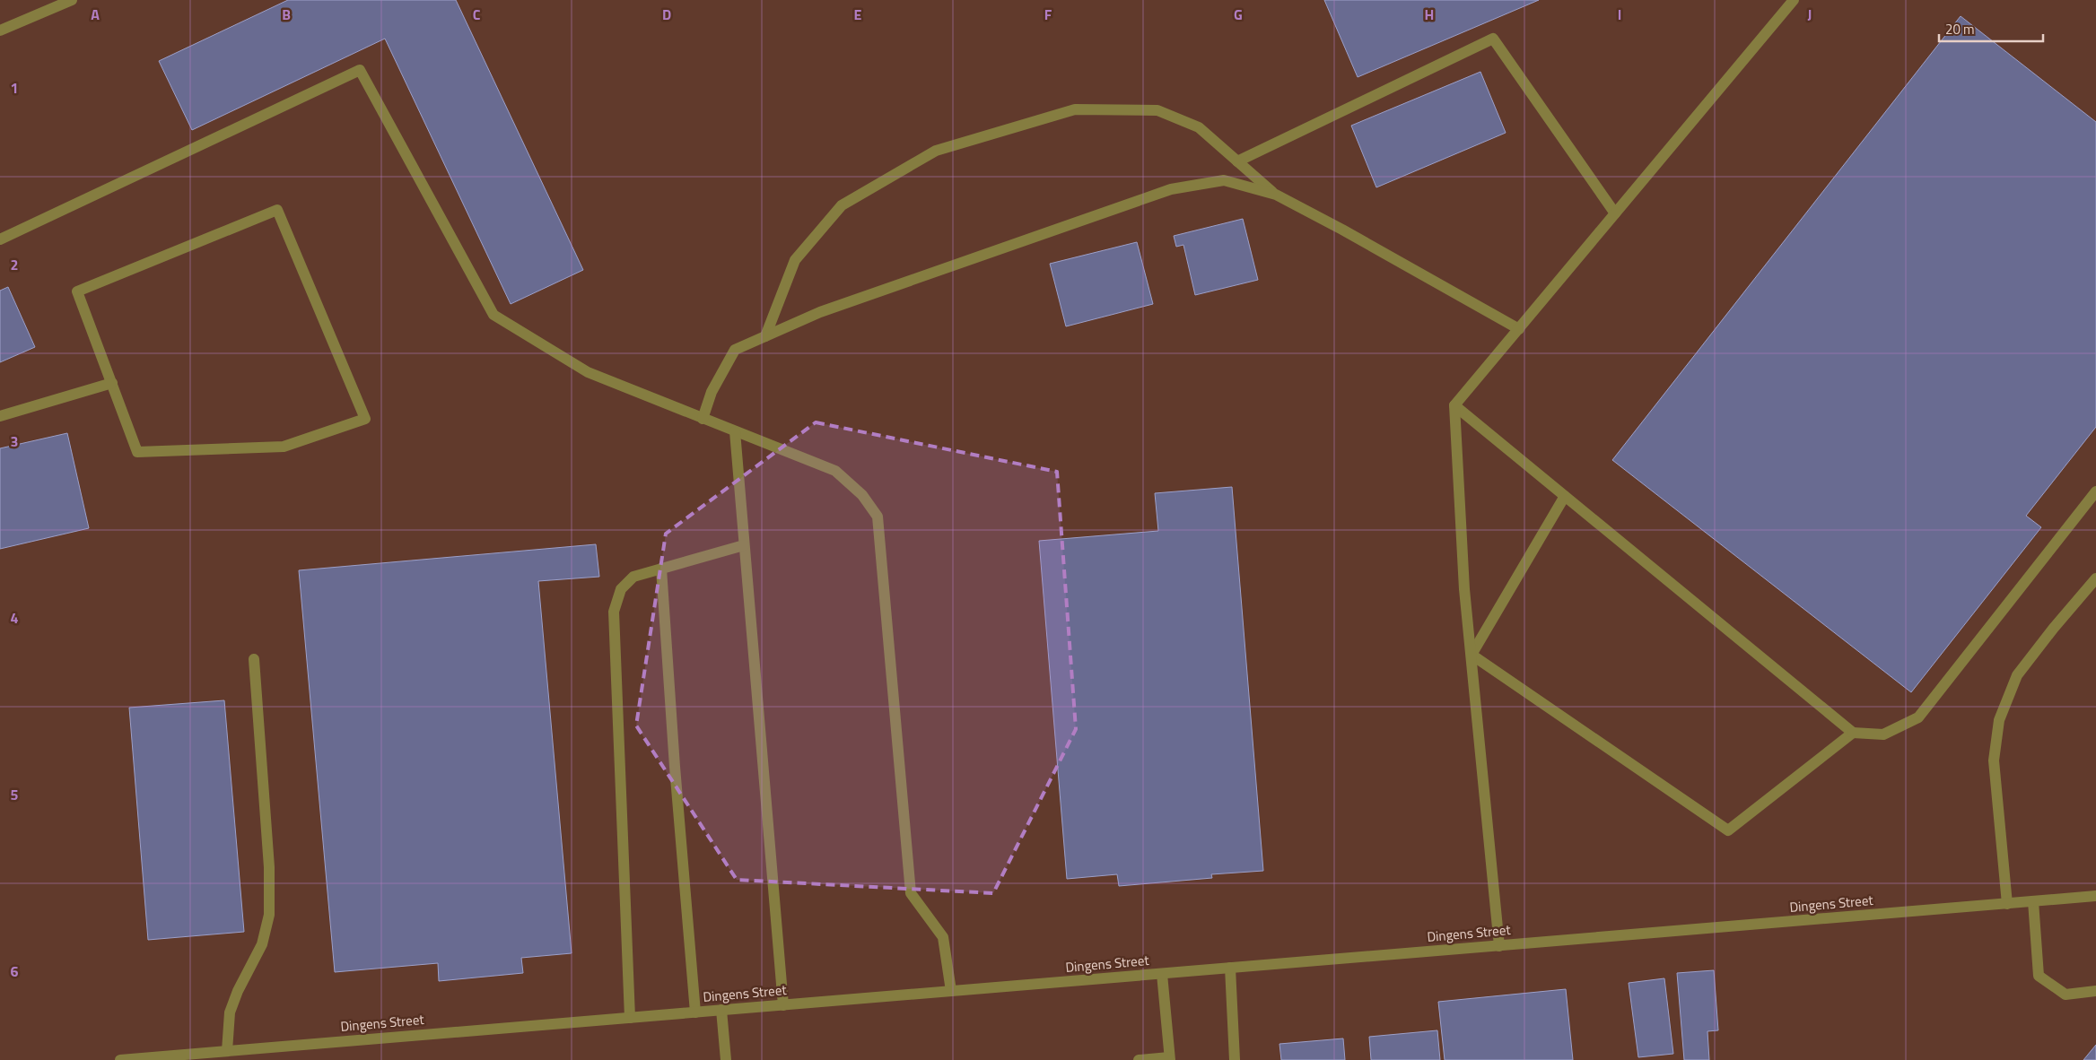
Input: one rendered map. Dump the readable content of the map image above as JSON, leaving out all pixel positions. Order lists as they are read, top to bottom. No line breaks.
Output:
{"streets":{"street":["Dingens Street"]},"scale_bar":"20 m","grid":{"columns":["A","B","C","D","E","F","G","H","I","J"],"rows":["1","2","3","4","5","6"]}}
